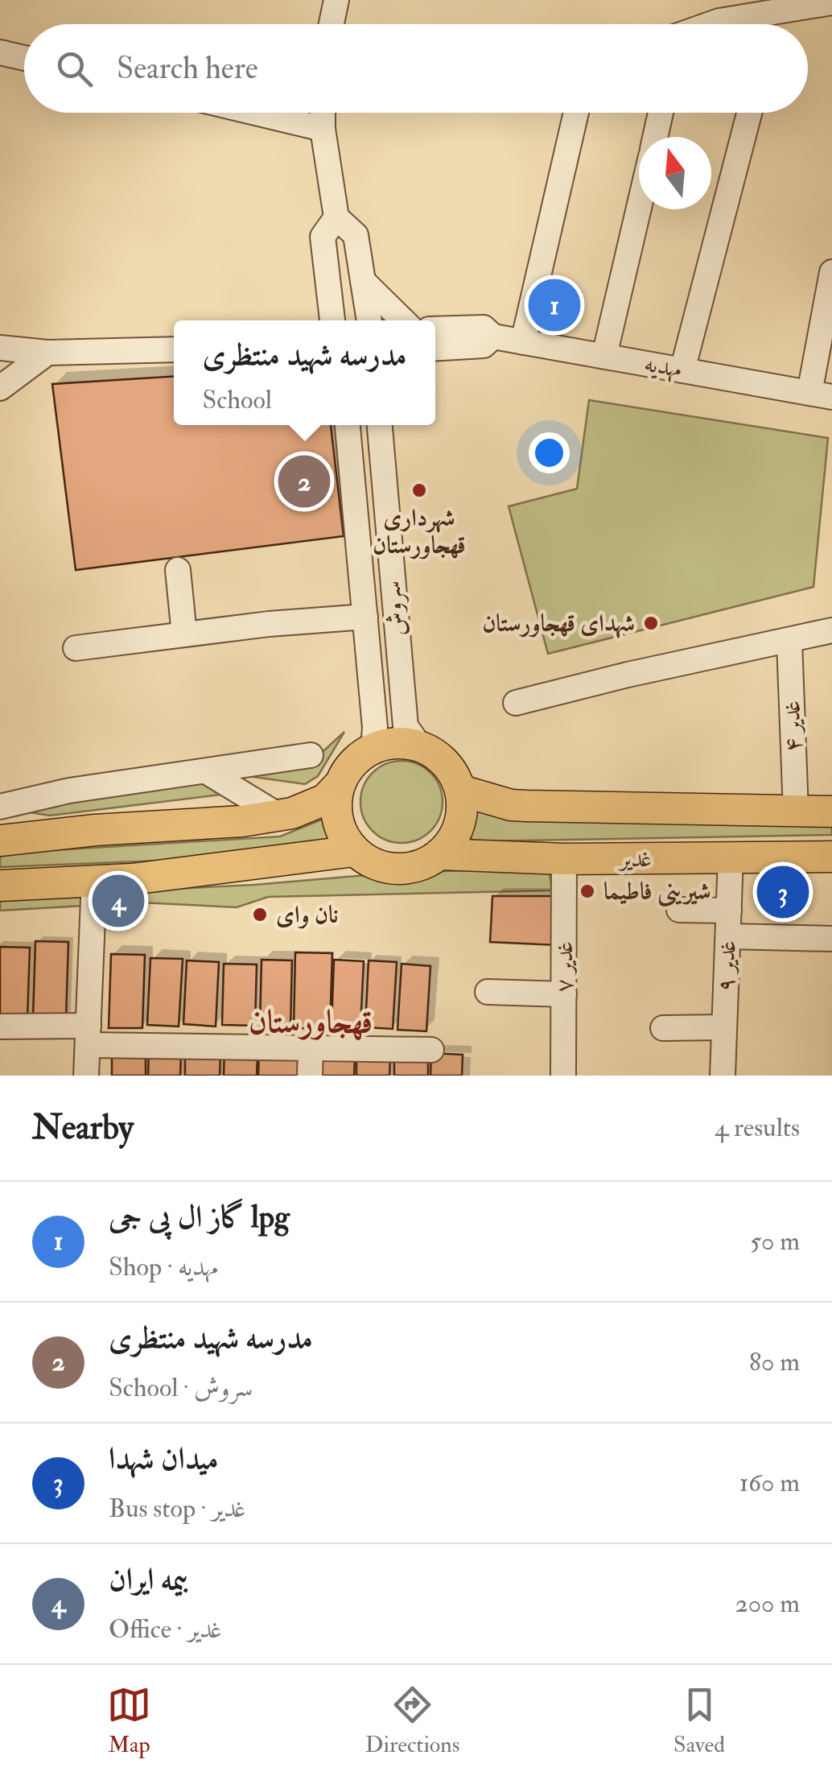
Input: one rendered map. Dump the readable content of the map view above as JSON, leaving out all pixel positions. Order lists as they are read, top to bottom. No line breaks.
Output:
{"streets":{"main road":["غدیر"],"street":["مهدیه","سروش","غدیر ۴","غدیر ۹","غدیر ۷"]},"crossings":[["سروش","غدیر"],["غدیر ۴","غدیر"],["غدیر","غدیر ۹"],["غدیر","غدیر ۷"]],"districts":["قهجاورستان"],"places":["شهرداری قهجاورستان","شهدای قهجاورستان","شیرینی فاطیما","نان وای"],"north":"top","page":{"search":"Search here","pins":["1","2","3","4"],"popup":["مدرسه شهید منتظری","School"],"heading":["Nearby","4 results"],"list":[{"mark":"1","name":"گاز ال پی جی lpg","note":"Shop · مهدیه","value":"50 m"},{"mark":"2","name":"مدرسه شهید منتظری","note":"School · سروش","value":"80 m"},{"mark":"3","name":"میدان شهدا","note":"Bus stop · غدیر","value":"160 m"},{"mark":"4","name":"بیمه ایران","note":"Office · غدیر","value":"200 m"}],"nav":["Map","Directions","Saved"]}}
